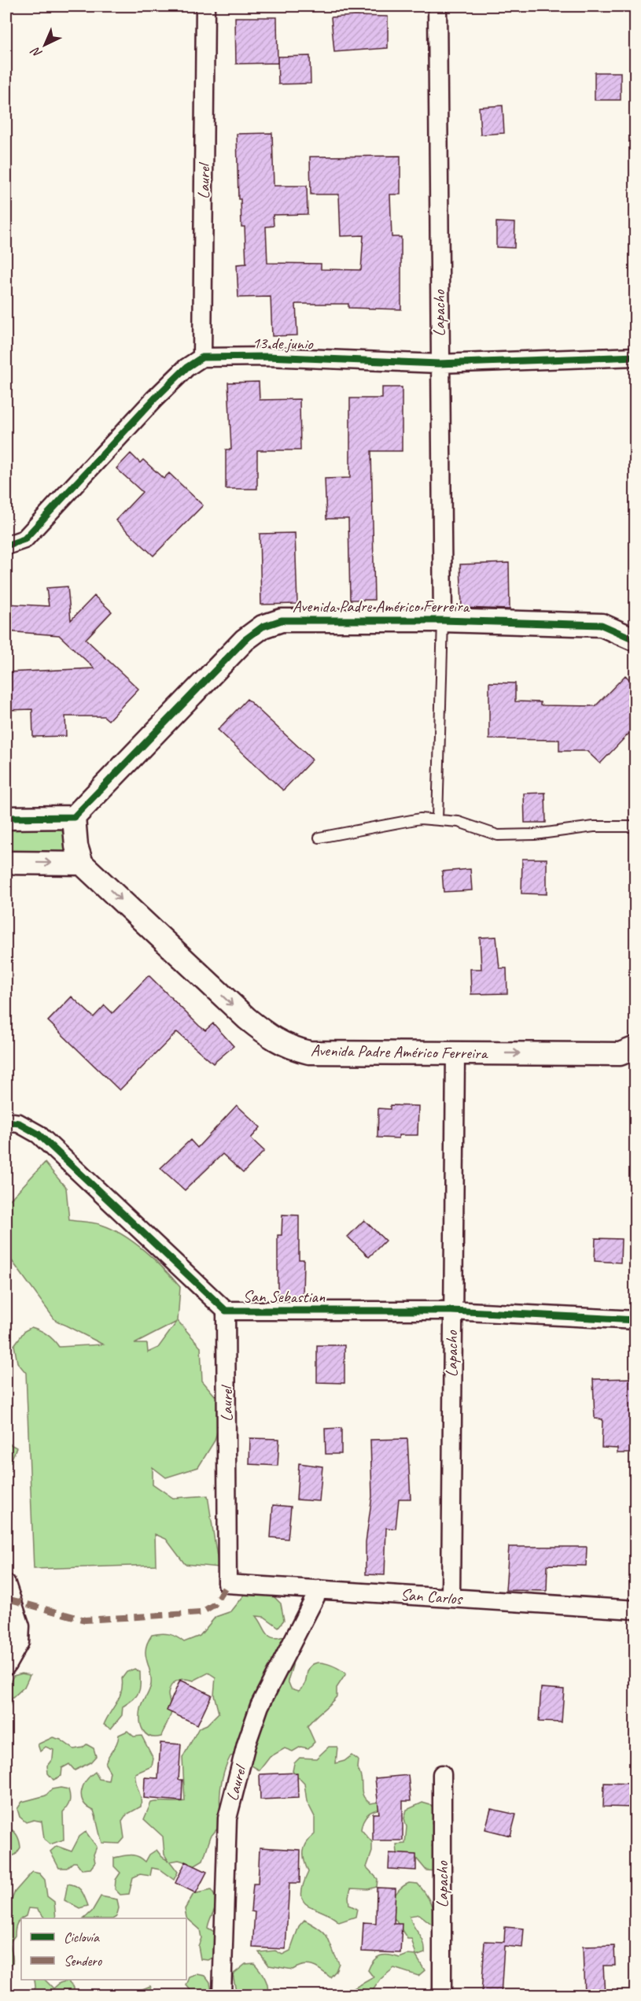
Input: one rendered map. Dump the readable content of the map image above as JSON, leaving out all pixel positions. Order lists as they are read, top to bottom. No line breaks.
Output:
{"streets":{"street":["Laurel","Lapacho","13 de junio","Avenida Padre Américo Ferreira","San Sebastian","San Carlos"]},"crossings":[["Laurel","13 de junio"],["Laurel","San Sebastian"],["Laurel","San Carlos"],["Lapacho","13 de junio"],["Lapacho","Avenida Padre Américo Ferreira"],["Lapacho","San Sebastian"],["Lapacho","San Carlos"]],"one_way":["Avenida Padre Américo Ferreira"],"legend":["Ciclovía","Sendero"],"north":"bottom left"}
